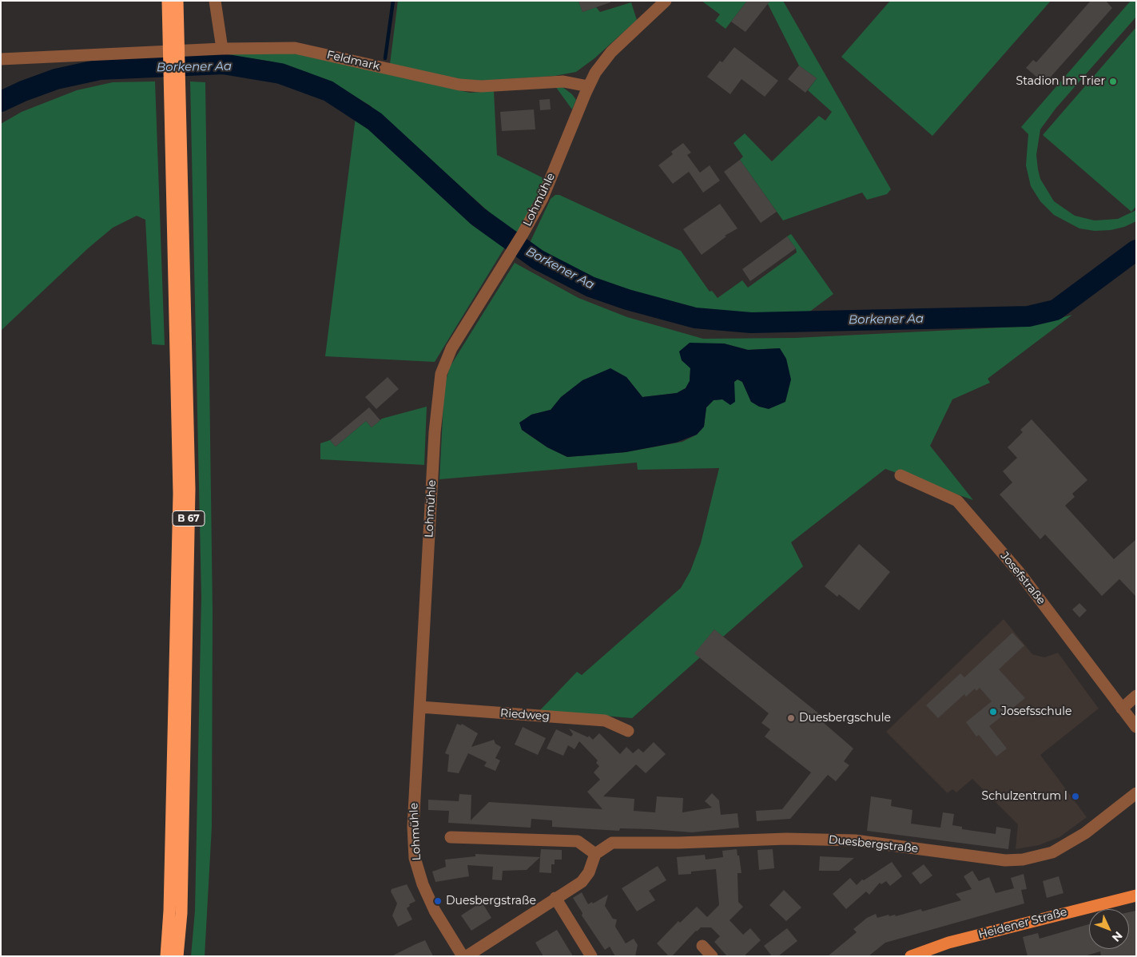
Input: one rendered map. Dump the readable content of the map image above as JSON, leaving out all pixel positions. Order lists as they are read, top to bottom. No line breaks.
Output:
{"streets":{"highway":["B 67"],"main road":["Heidener Straße"],"street":["Feldmark","Lohmühle","Josefstraße","Riedweg","Duesbergstraße"]},"crossings":[["Feldmark","Lohmühle"],["Lohmühle","Riedweg"]],"water":["Borkener Aa"],"places":["Stadion Im Trier","Josefsschule","Duesbergschule","Schulzentrum I","Duesbergstraße"],"north":"bottom right"}
